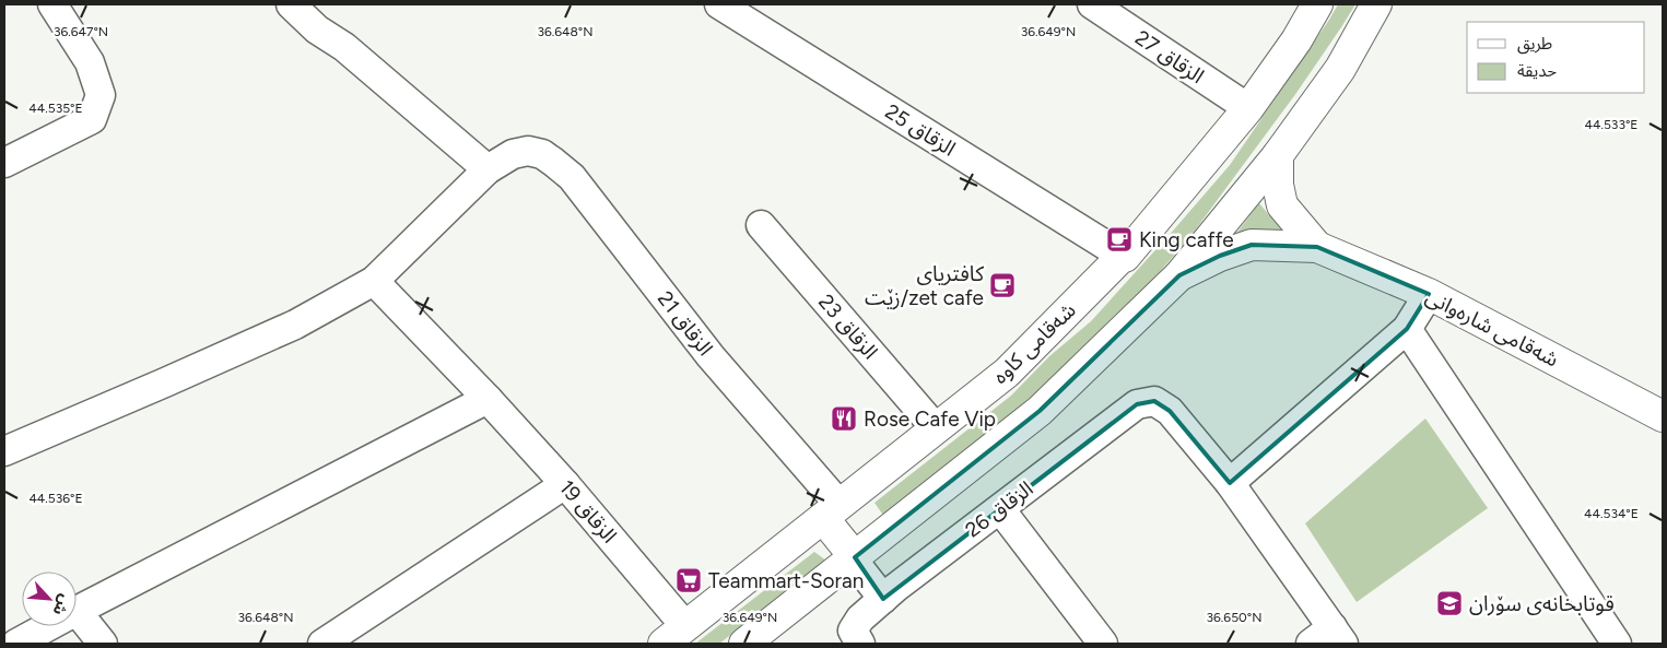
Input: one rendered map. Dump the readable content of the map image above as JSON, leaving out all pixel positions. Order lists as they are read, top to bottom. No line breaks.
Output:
{"streets":{"main road":["شەقامی شارەوانی","شەقامی کاوە"],"street":["الزقاق 27","الزقاق 25","الزقاق 21","الزقاق 23","الزقاق 26","الزقاق 19"]},"crossings":[["الزقاق 27","شەقامی کاوە"],["الزقاق 25","شەقامی کاوە"],["الزقاق 21","شەقامی کاوە"],["الزقاق 23","شەقامی کاوە"],["شەقامی کاوە","الزقاق 19"]],"places":{"cafe":["King caffe","کافتریای زێت/zet cafe"],"restaurant":["Rose Cafe Vip"],"supermarket":["Teammart-Soran"],"school or university":["قوتابخانەی سۆران"]},"legend":["طريق","حديقة"],"north":"bottom right","coordinates":["36.648°N","36.647°N","36.649°N","44.535°E","44.533°E","44.536°E","44.534°E","36.650°N"]}
